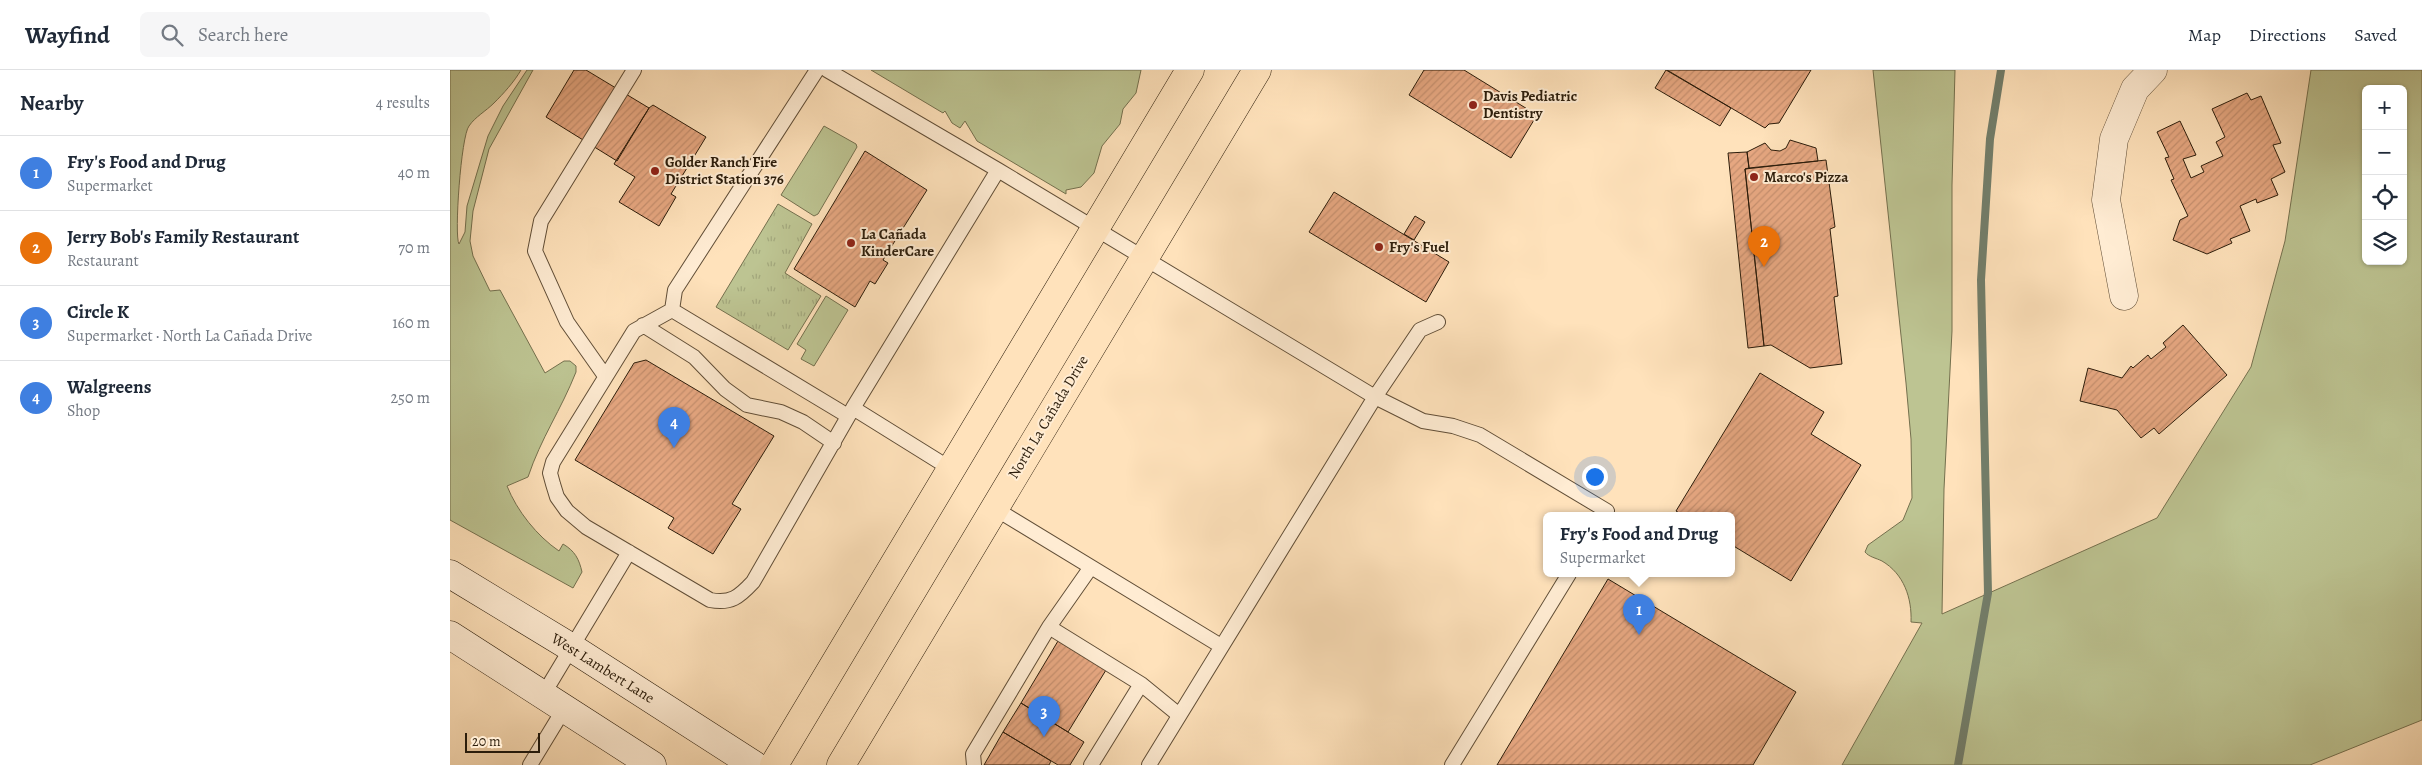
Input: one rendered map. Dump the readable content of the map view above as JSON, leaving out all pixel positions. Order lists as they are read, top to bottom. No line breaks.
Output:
{"streets":{"main road":["North La Cañada Drive","West Lambert Lane"]},"places":["Davis Pediatric Dentistry","Golder Ranch Fire District Station 376","Marco's Pizza","La Cañada KinderCare","Fry's Fuel"],"scale_bar":"20 m","page":{"header":"Wayfind","search":"Search here","nav":["Map","Directions","Saved"],"heading":["Nearby","4 results"],"map_buttons":["+","−"],"list":[{"mark":"1","name":"Fry's Food and Drug","note":"Supermarket","value":"40 m"},{"mark":"2","name":"Jerry Bob's Family Restaurant","note":"Restaurant","value":"70 m"},{"mark":"3","name":"Circle K","note":"Supermarket · North La Cañada Drive","value":"160 m"},{"mark":"4","name":"Walgreens","note":"Shop","value":"250 m"}],"pins":["2","4","1","3"],"popup":["Fry's Food and Drug","Supermarket"],"scale":"20 m"}}
